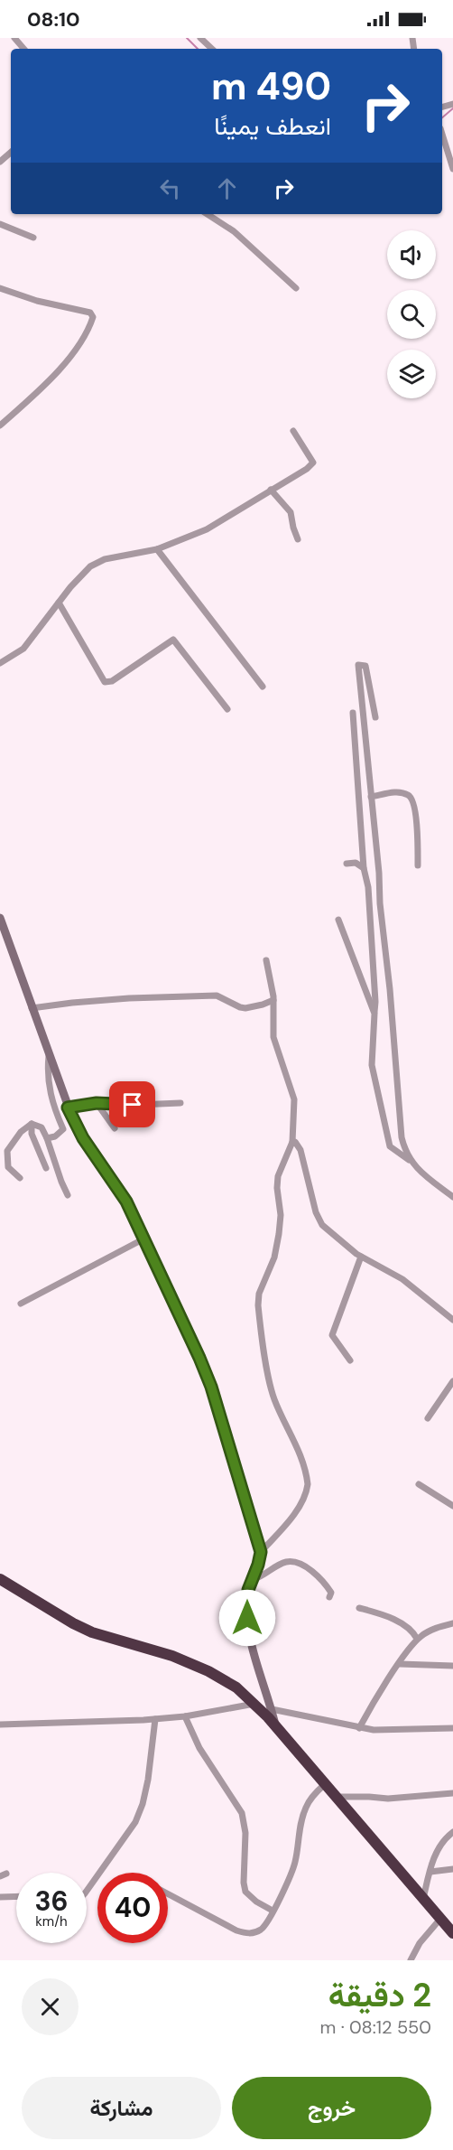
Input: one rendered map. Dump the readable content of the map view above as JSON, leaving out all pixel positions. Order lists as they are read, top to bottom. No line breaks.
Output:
{"page":{"status":"08:10","turn":["490 m","انعطف يمينًا"],"speed":"36 km/h","limit":"40","heading":["2 دقيقة","550 m · 08:12"],"buttons":["خروج","مشاركة"]}}
